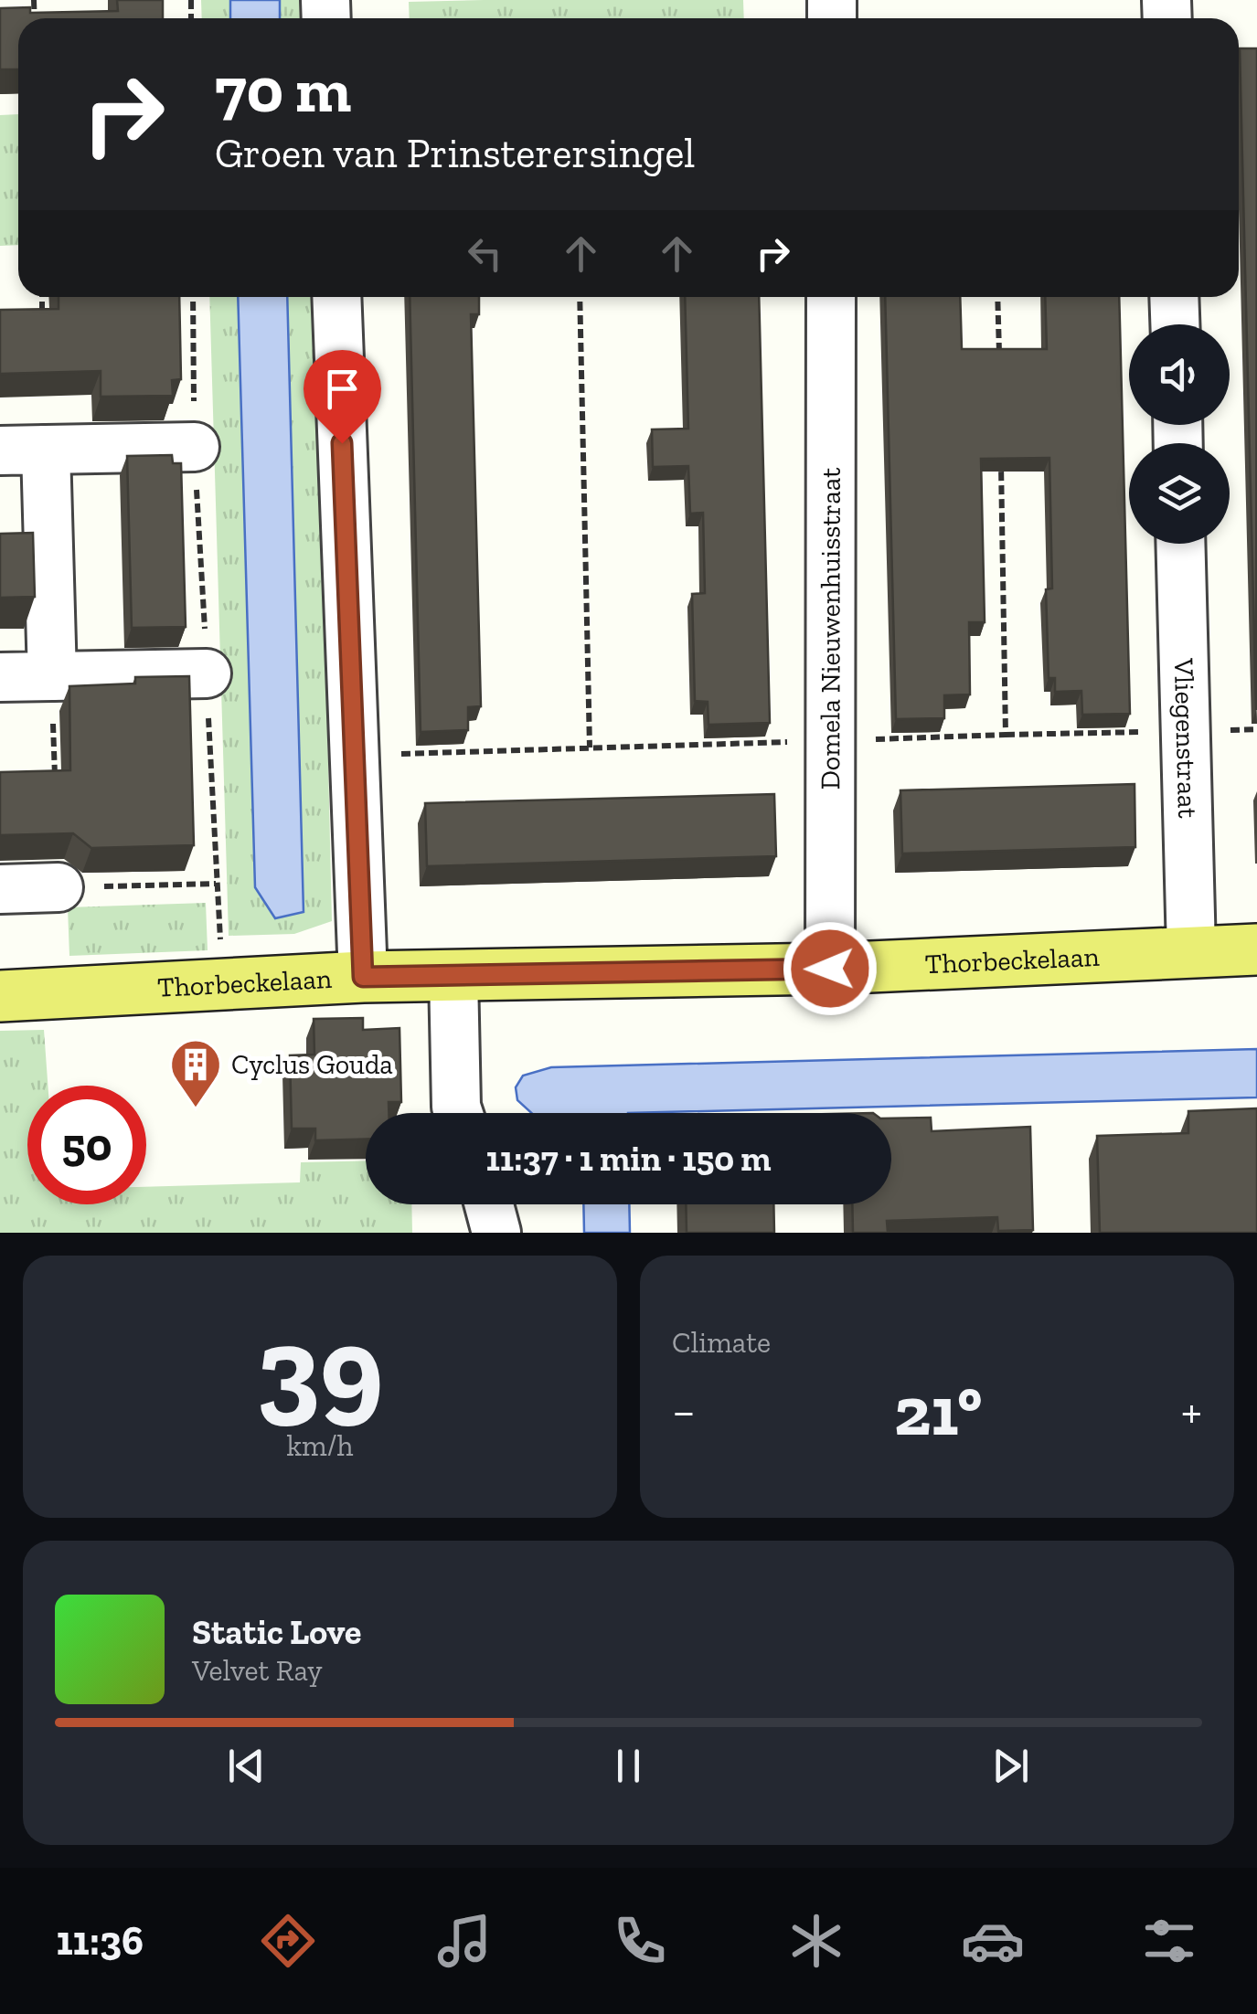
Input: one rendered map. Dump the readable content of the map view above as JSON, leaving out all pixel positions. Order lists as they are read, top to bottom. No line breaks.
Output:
{"streets":{"main road":["Thorbeckelaan"],"street":["Domela Nieuwenhuisstraat","Vliegenstraat"]},"crossings":[["Domela Nieuwenhuisstraat","Thorbeckelaan"],["Vliegenstraat","Thorbeckelaan"]],"places":{"building":["Cyclus Gouda"]},"page":{"turn":["70 m","Groen van Prinsterersingel"],"limit":"50","trip":"11:37 · 1 min · 150 m","tile":[["39","km/h"],"Climate"],"heat":["−","21°","+"],"song":["Static Love","Velvet Ray"],"tabs":"11:36"}}
